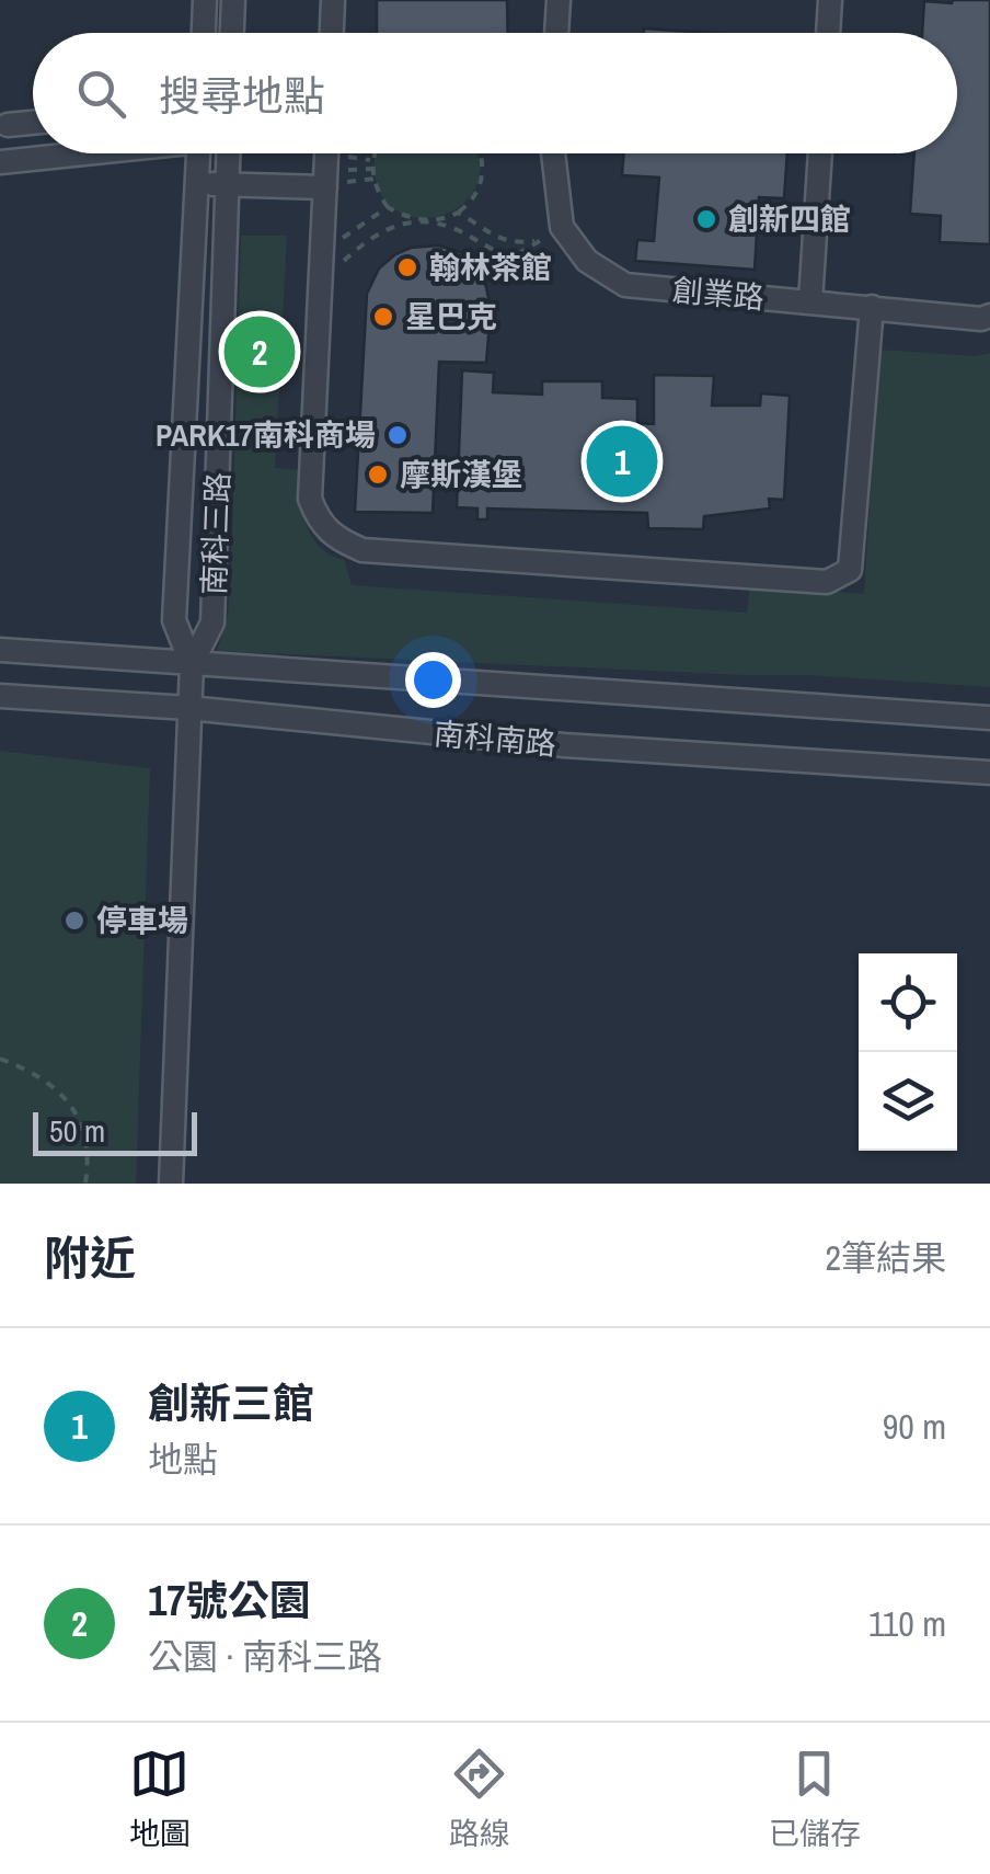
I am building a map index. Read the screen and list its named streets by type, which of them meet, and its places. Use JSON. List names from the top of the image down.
{
  "streets": {
    "street": ["創業路", "南科三路", "南科南路"]
  },
  "crossings": [
    ["南科三路", "南科南路"]
  ],
  "places": [
    "創新四館",
    "翰林茶館",
    "星巴克",
    "PARK17南科商場",
    "摩斯漢堡",
    "停車場"
  ],
  "scale_bar": "50 m",
  "page": {
    "search": "搜尋地點",
    "pins": ["2", "1"],
    "scale": "50 m",
    "heading": ["附近", "2筆結果"],
    "list": [
      {
        "mark": "1",
        "name": "創新三館",
        "note": "地點",
        "value": "90 m"
      },
      {
        "mark": "2",
        "name": "17號公園",
        "note": "公園 · 南科三路",
        "value": "110 m"
      }
    ],
    "nav": ["地圖", "路線", "已儲存"]
  }
}
